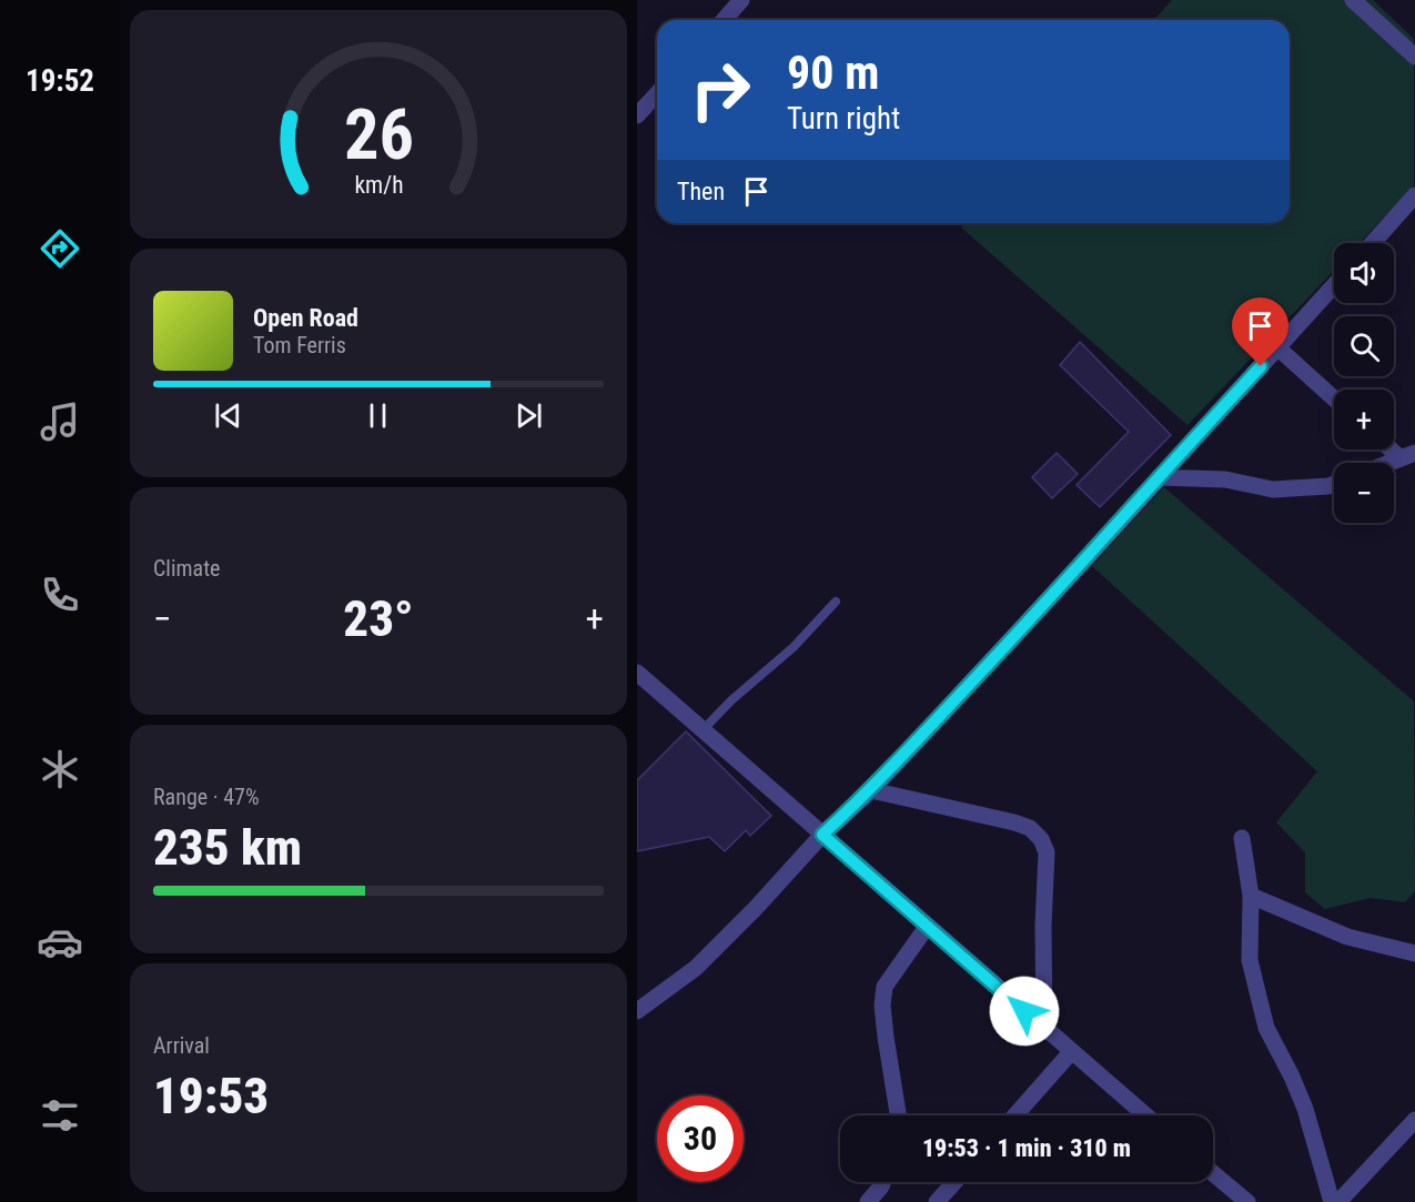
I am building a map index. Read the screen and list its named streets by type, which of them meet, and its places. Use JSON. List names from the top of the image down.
{
  "page": {
    "tabs": "19:52",
    "turn": ["90 m", "Turn right"],
    "then": "Then",
    "map_buttons": ["+", "−"],
    "song": ["Open Road", "Tom Ferris"],
    "tile": [
      "Climate",
      ["Range · 47%", "235 km"],
      ["Arrival", "19:53"]
    ],
    "heat": ["−", "23°", "+"],
    "limit": "30",
    "trip": "19:53 · 1 min · 310 m",
    "gauge": ["26", "km/h"]
  }
}
